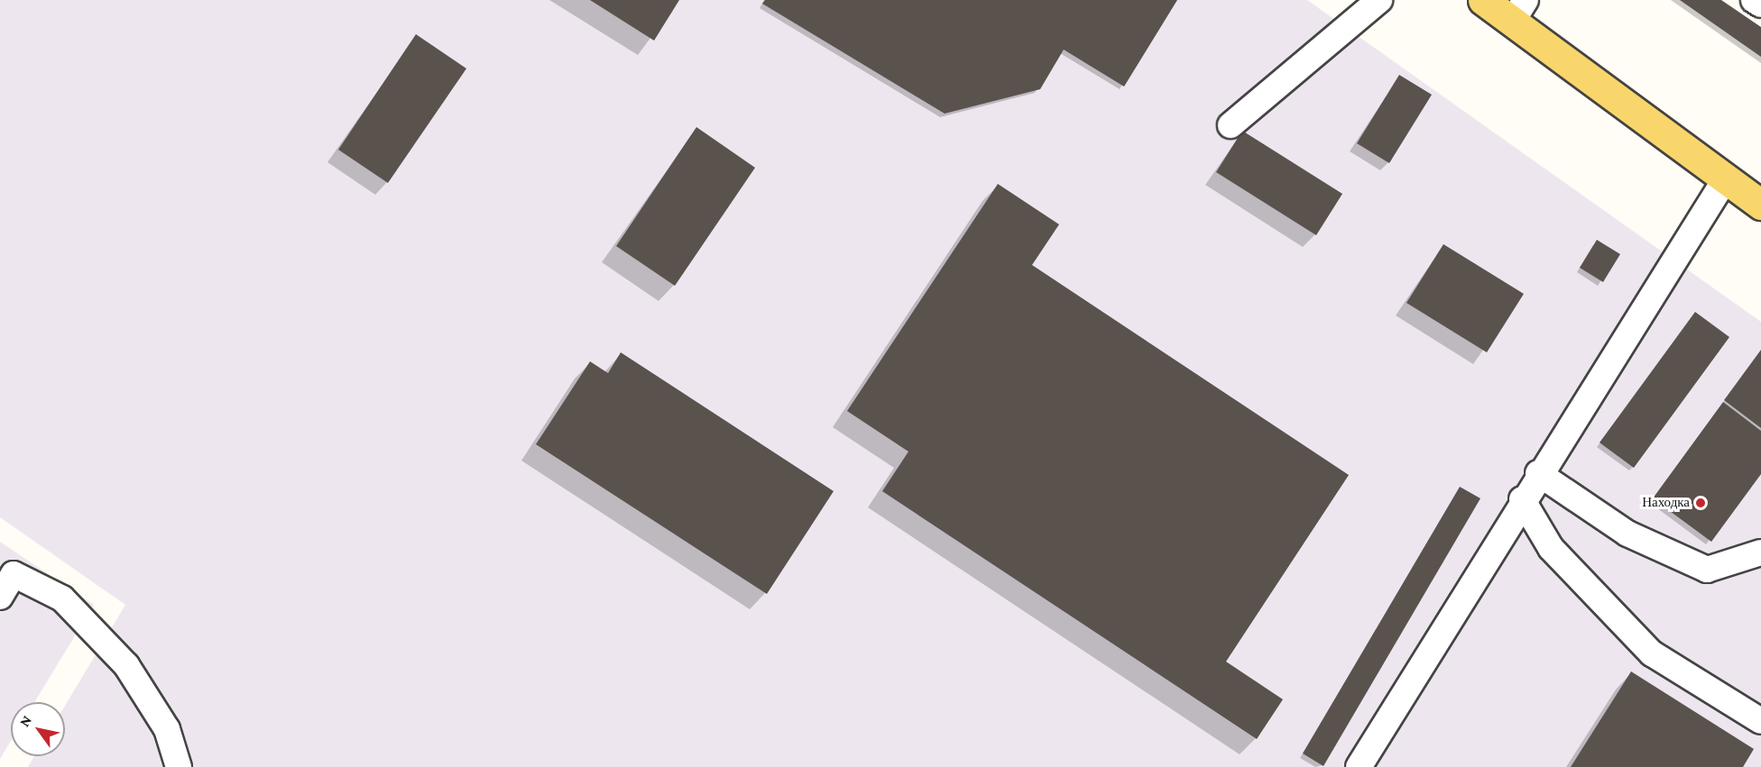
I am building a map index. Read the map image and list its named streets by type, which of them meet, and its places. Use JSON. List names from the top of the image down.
{
  "places": ["Находка"],
  "north": "top left"
}
